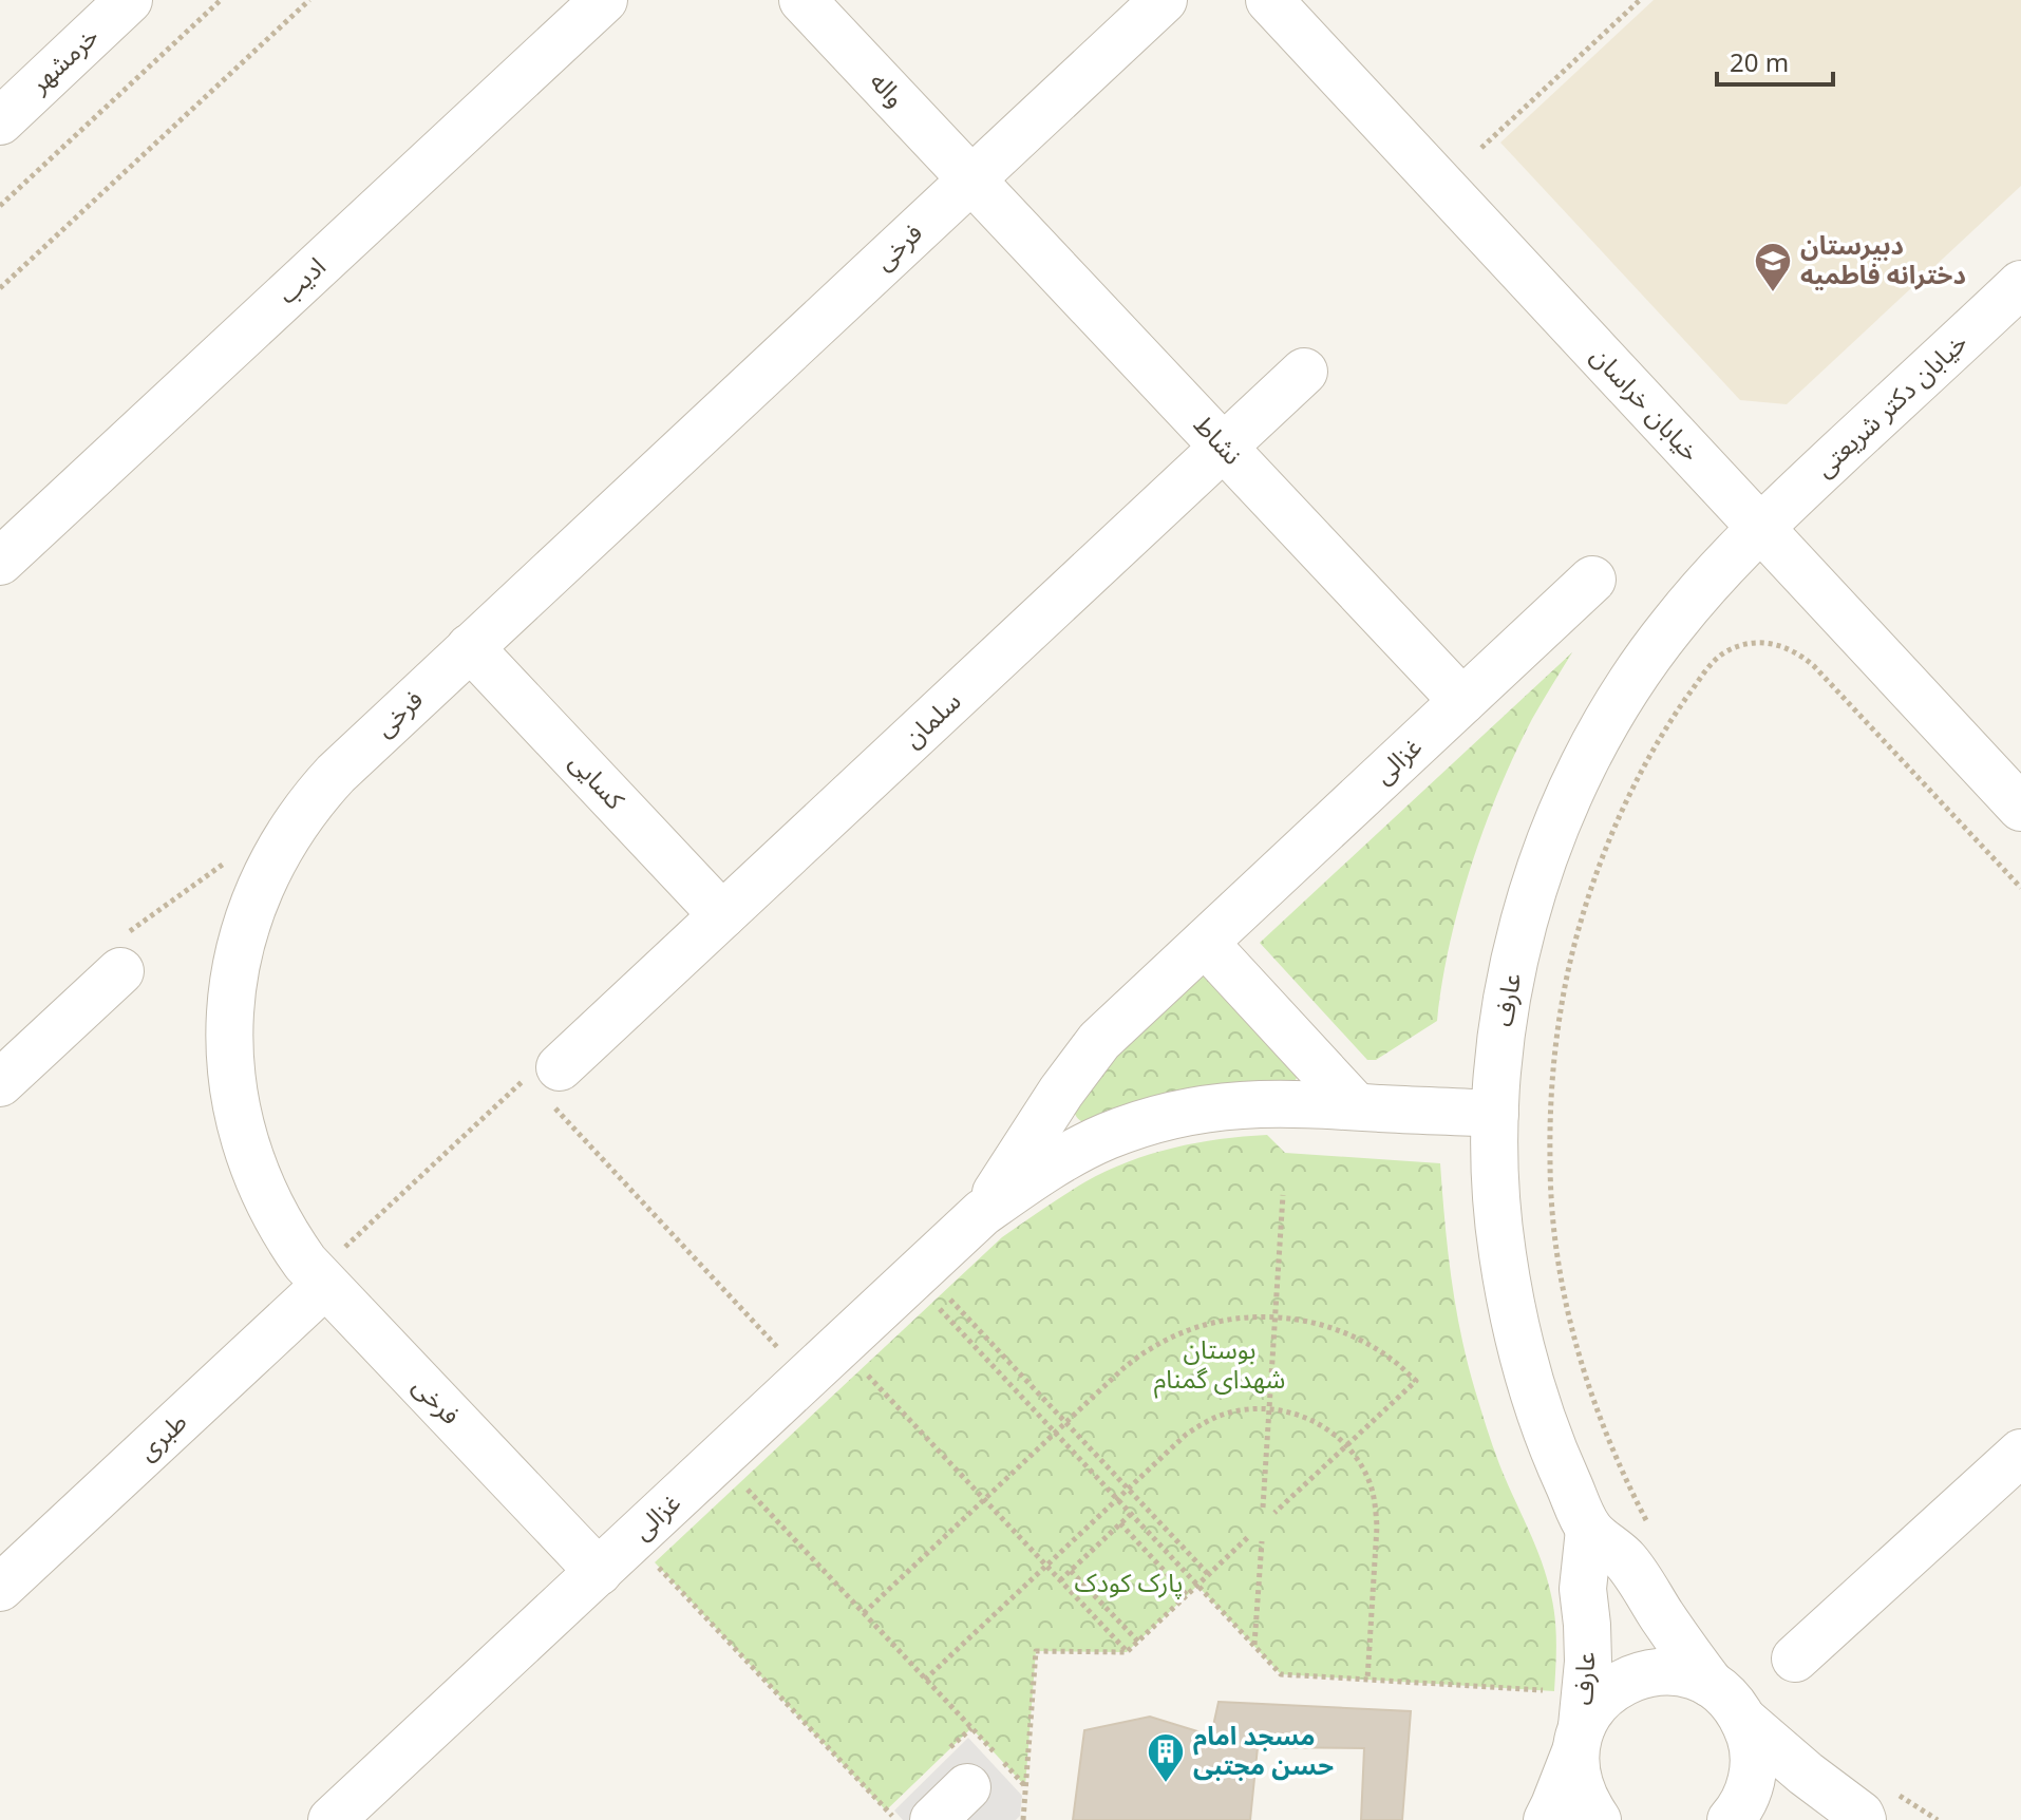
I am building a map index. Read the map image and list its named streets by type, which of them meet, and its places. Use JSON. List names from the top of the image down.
{
  "streets": {
    "street": [
      "خرمشهر",
      "واله",
      "فرخی",
      "ادیب",
      "خیابان خراسان",
      "خیابان دکتر شریعتی",
      "نشاط",
      "سلمان",
      "غزالی",
      "کسایی",
      "عارف",
      "طبری"
    ]
  },
  "crossings": [
    ["واله", "فرخی"],
    ["واله", "نشاط"],
    ["فرخی", "نشاط"],
    ["فرخی", "غزالی"],
    ["فرخی", "کسایی"],
    ["فرخی", "طبری"],
    ["خیابان خراسان", "خیابان دکتر شریعتی"],
    ["خیابان خراسان", "عارف"],
    ["خیابان دکتر شریعتی", "عارف"],
    ["نشاط", "سلمان"],
    ["نشاط", "غزالی"],
    ["سلمان", "کسایی"],
    ["غزالی", "عارف"]
  ],
  "parks": ["بوستان شهدای گمنام", "پارک کودک"],
  "places": {
    "school or university": ["دبیرستان دخترانه فاطمیه"],
    "building": ["مسجد امام حسن مجتبی"]
  },
  "scale_bar": "20 m"
}
